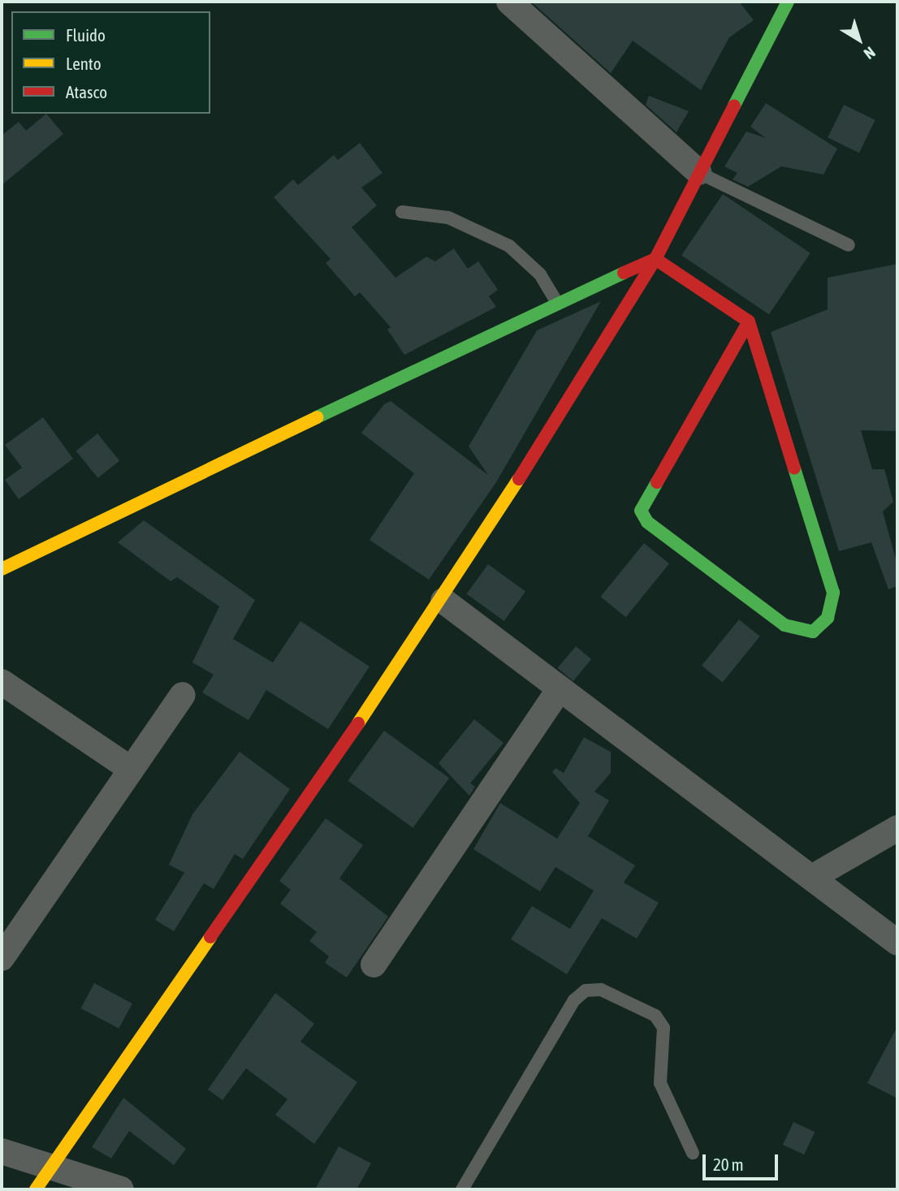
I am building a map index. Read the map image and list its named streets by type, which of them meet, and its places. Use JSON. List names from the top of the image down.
{
  "legend": ["Fluido", "Lento", "Atasco"],
  "scale_bar": "20 m",
  "north": "bottom right"
}
